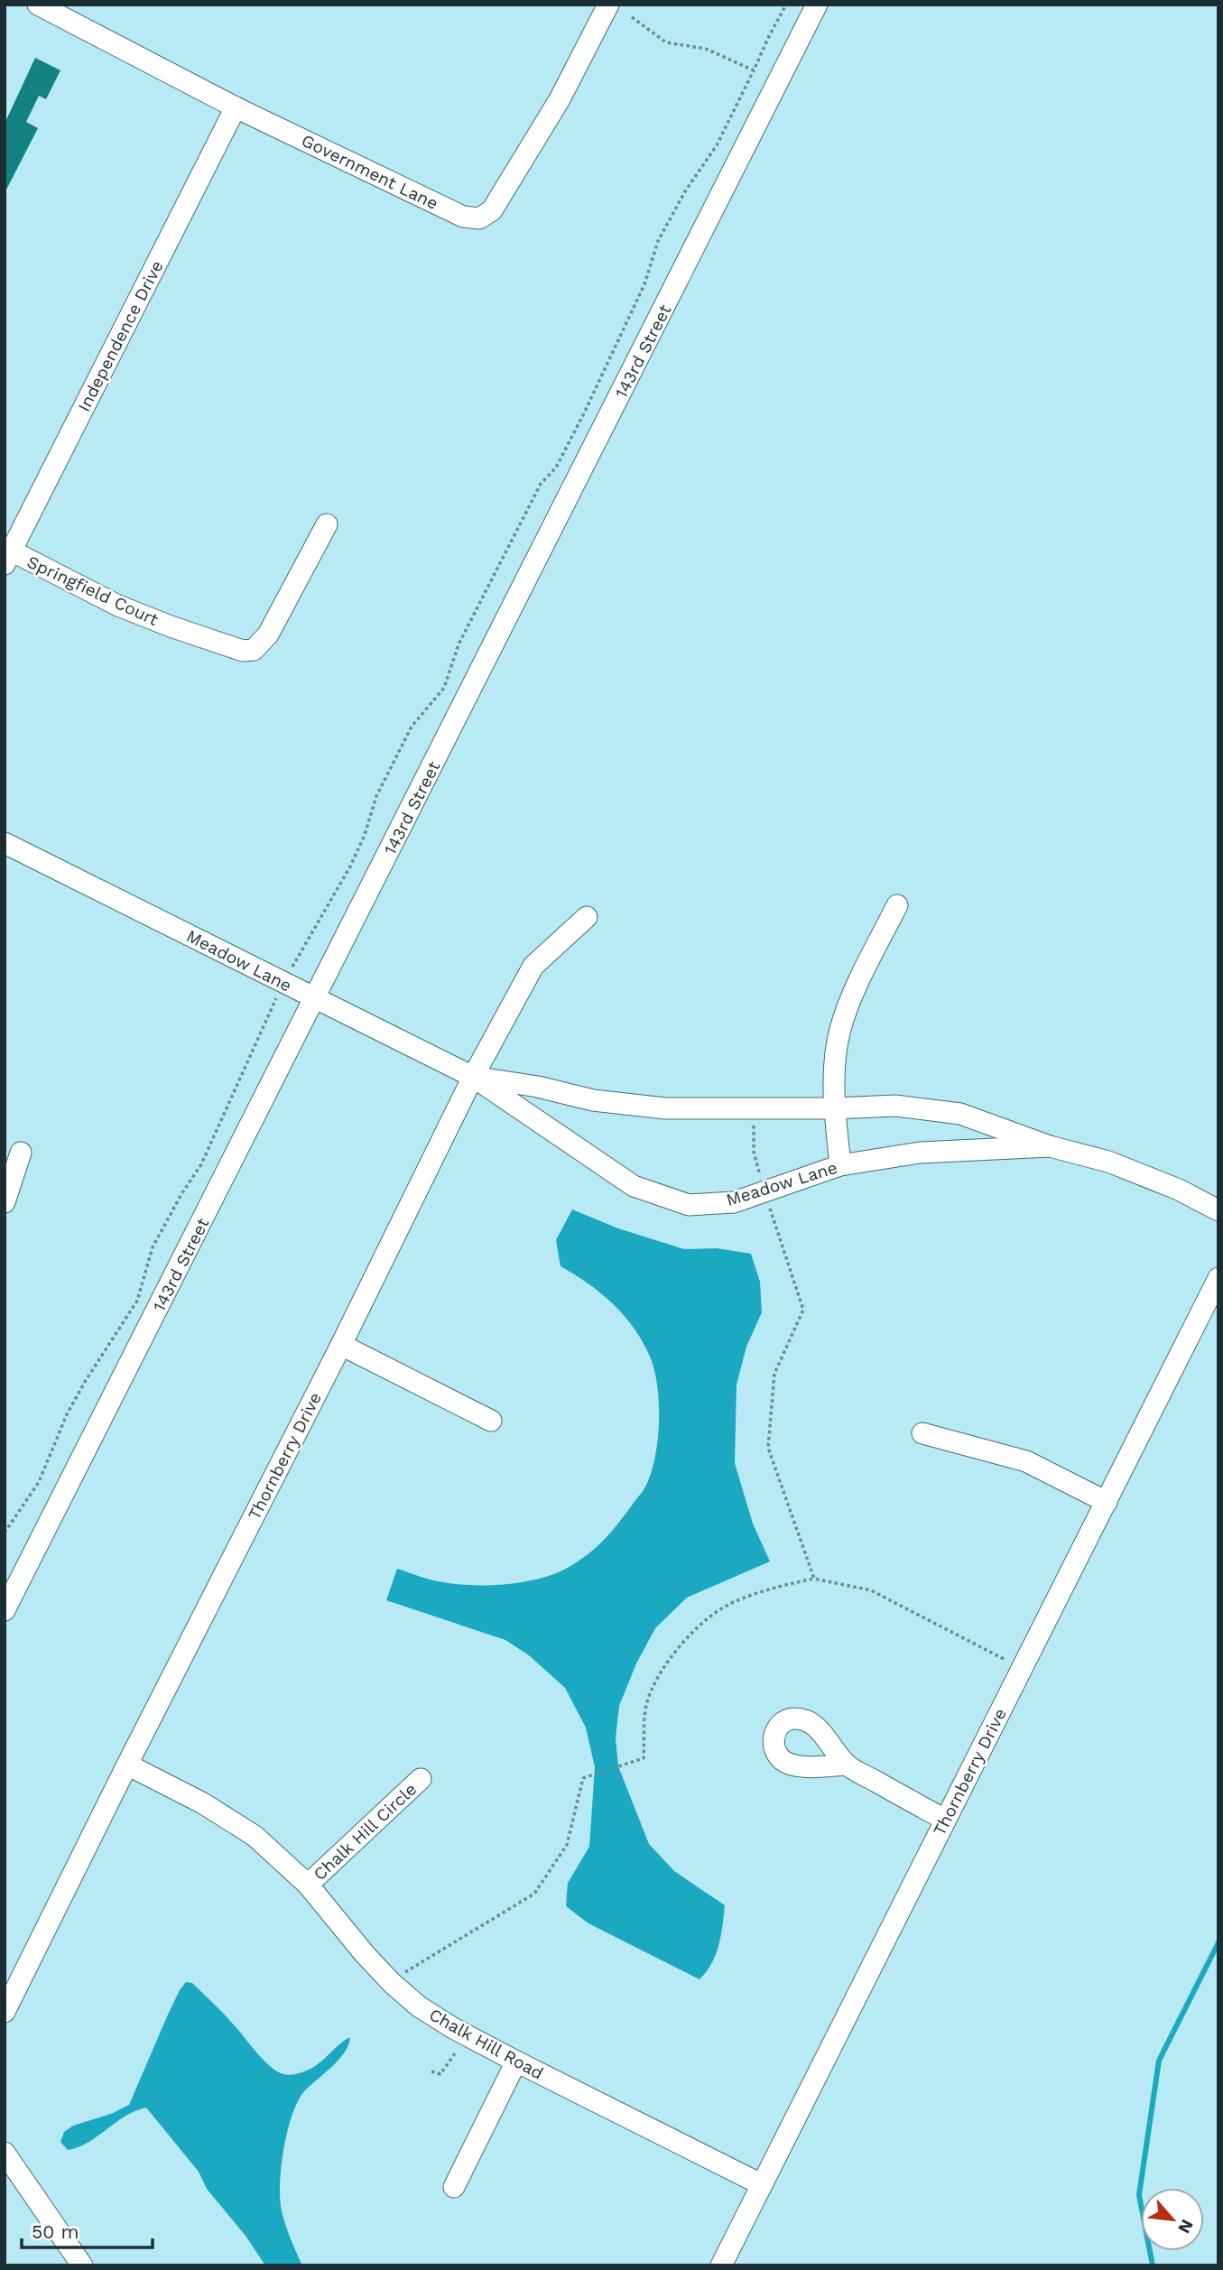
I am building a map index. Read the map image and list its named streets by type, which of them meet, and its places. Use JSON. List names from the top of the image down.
{
  "streets": {
    "street": [
      "Government Lane",
      "Independence Drive",
      "143rd Street",
      "Springfield Court",
      "Meadow Lane",
      "Thornberry Drive",
      "Chalk Hill Circle",
      "Chalk Hill Road"
    ]
  },
  "crossings": [
    ["Government Lane", "Independence Drive"],
    ["Independence Drive", "Springfield Court"],
    ["143rd Street", "Meadow Lane"],
    ["Meadow Lane", "Thornberry Drive"],
    ["Thornberry Drive", "Chalk Hill Road"],
    ["Chalk Hill Circle", "Chalk Hill Road"]
  ],
  "scale_bar": "50 m",
  "north": "bottom right"
}
